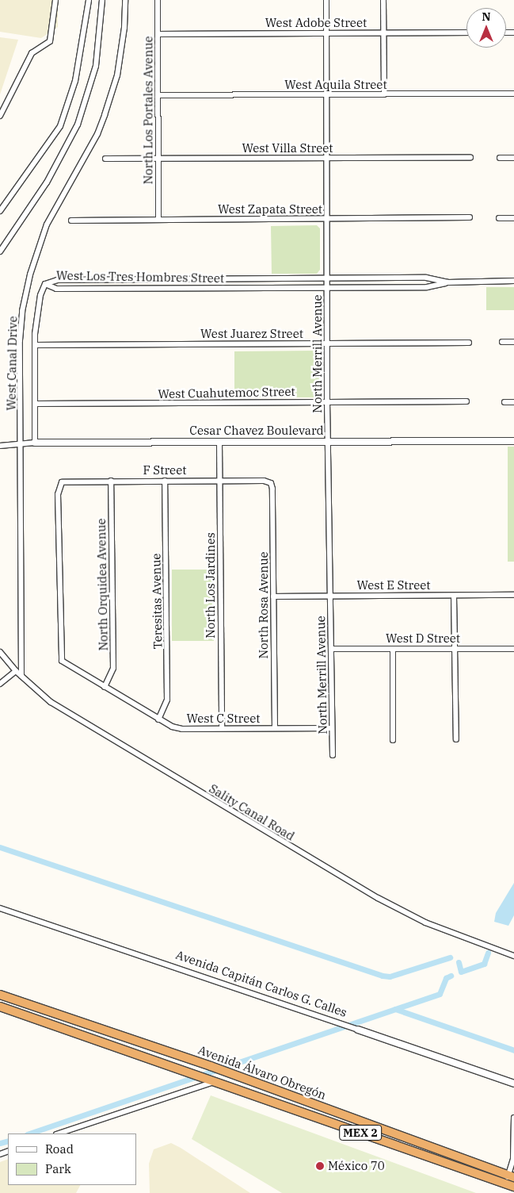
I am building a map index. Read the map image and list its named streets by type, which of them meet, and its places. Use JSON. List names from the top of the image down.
{
  "streets": {
    "highway": ["Avenida Álvaro Obregón", "MEX 2"],
    "street": [
      "West Adobe Street",
      "West Aquila Street",
      "North Los Portales Avenue",
      "West Villa Street",
      "West Zapata Street",
      "West Los Tres Hombres Street",
      "West Juarez Street",
      "North Merrill Avenue",
      "West Canal Drive",
      "West Cuahutemoc Street",
      "Cesar Chavez Boulevard",
      "F Street",
      "North Orquidea Avenue",
      "North Los Jardines",
      "West E Street",
      "Teresitas Avenue",
      "North Rosa Avenue",
      "West D Street",
      "West C Street",
      "Sality Canal Road",
      "Avenida Capitán Carlos G. Calles"
    ]
  },
  "crossings": [
    ["West Adobe Street", "North Los Portales Avenue"],
    ["West Adobe Street", "North Merrill Avenue"],
    ["West Aquila Street", "North Los Portales Avenue"],
    ["West Aquila Street", "North Merrill Avenue"],
    ["North Los Portales Avenue", "West Villa Street"],
    ["North Los Portales Avenue", "West Zapata Street"],
    ["West Villa Street", "North Merrill Avenue"],
    ["West Zapata Street", "North Merrill Avenue"],
    ["West Los Tres Hombres Street", "North Merrill Avenue"],
    ["West Los Tres Hombres Street", "West Canal Drive"],
    ["West Juarez Street", "North Merrill Avenue"],
    ["West Juarez Street", "West Canal Drive"],
    ["North Merrill Avenue", "West Cuahutemoc Street"],
    ["North Merrill Avenue", "Cesar Chavez Boulevard"],
    ["North Merrill Avenue", "West E Street"],
    ["North Merrill Avenue", "West D Street"],
    ["North Merrill Avenue", "West C Street"],
    ["West Canal Drive", "West Cuahutemoc Street"],
    ["West Canal Drive", "Cesar Chavez Boulevard"],
    ["West Canal Drive", "Sality Canal Road"],
    ["Cesar Chavez Boulevard", "North Los Jardines"],
    ["F Street", "North Orquidea Avenue"],
    ["F Street", "North Los Jardines"],
    ["F Street", "Teresitas Avenue"],
    ["F Street", "North Rosa Avenue"],
    ["F Street", "West C Street"],
    ["North Orquidea Avenue", "West C Street"],
    ["North Los Jardines", "West C Street"],
    ["West E Street", "North Rosa Avenue"],
    ["Teresitas Avenue", "West C Street"],
    ["North Rosa Avenue", "West C Street"]
  ],
  "places": ["México 70"],
  "legend": ["Road", "Park"],
  "north": "top"
}
